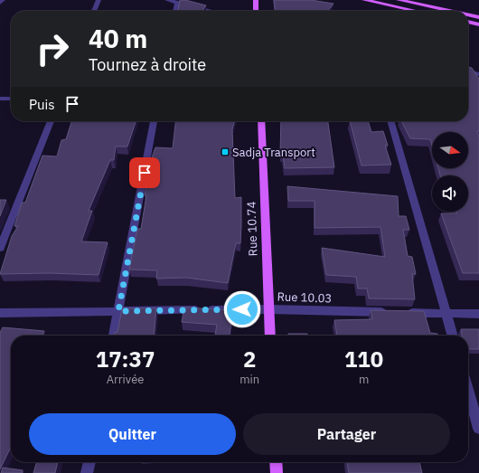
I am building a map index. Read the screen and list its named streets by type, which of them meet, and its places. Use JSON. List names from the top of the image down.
{
  "streets": {
    "main road": ["Rue 10.74"],
    "street": ["Rue 10.03"]
  },
  "crossings": [
    ["Rue 10.74", "Rue 10.03"]
  ],
  "places": {
    "transit": ["Sadja Transport"]
  },
  "north": "right",
  "page": {
    "turn": ["40 m", "Tournez à droite"],
    "then": "Puis",
    "eta": [
      "17:37",
      "Arrivée",
      "2",
      "min",
      "110",
      "m"
    ],
    "buttons": ["Quitter", "Partager"]
  }
}
